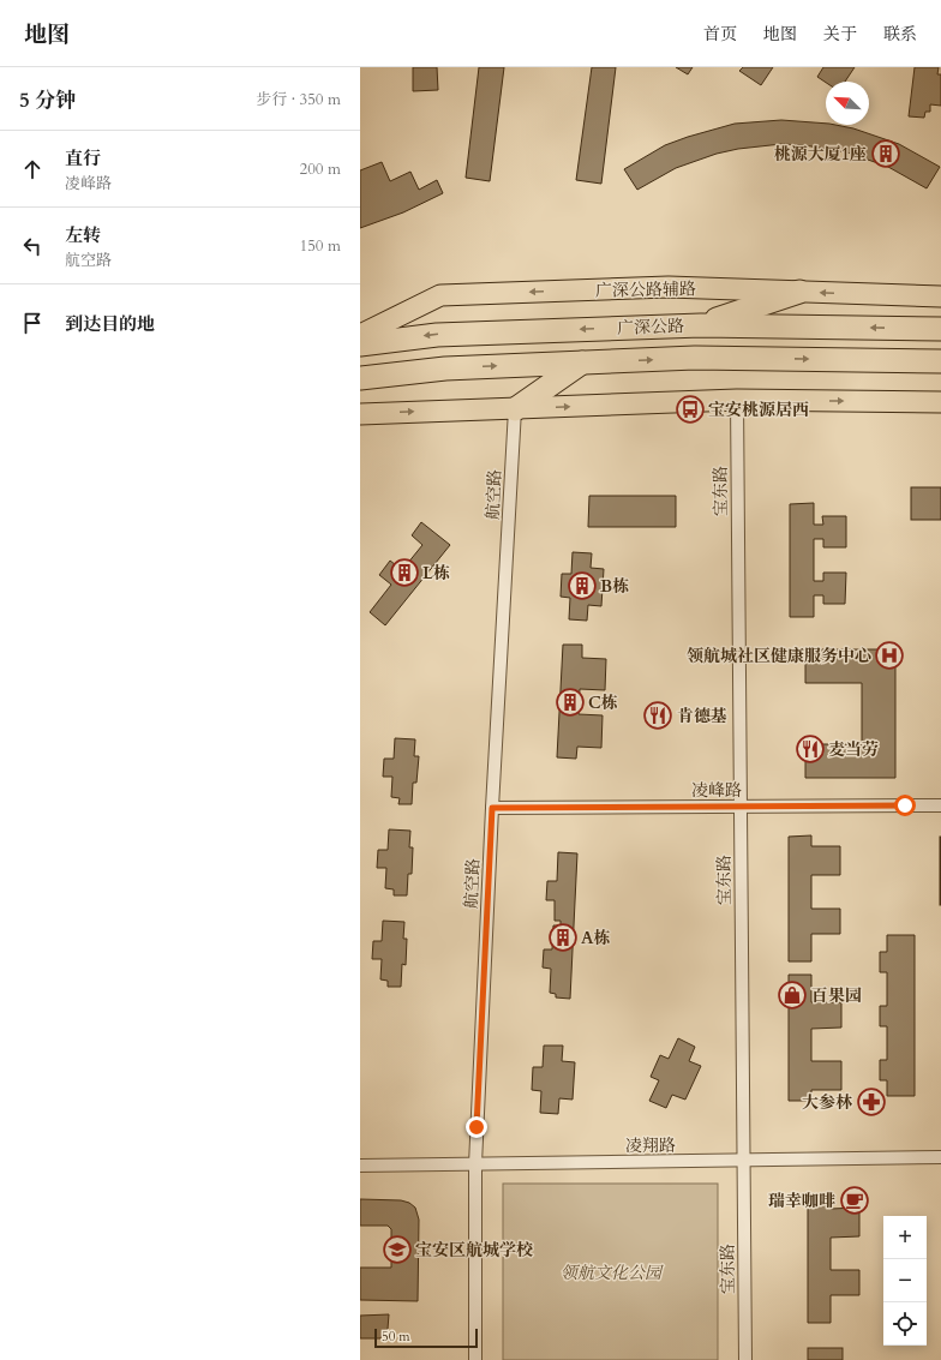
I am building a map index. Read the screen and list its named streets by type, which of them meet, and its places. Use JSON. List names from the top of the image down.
{
  "streets": {
    "highway": ["广深公路"],
    "main road": ["广深公路辅路"],
    "street": [
      "宝东路",
      "航空路",
      "凌峰路",
      "凌翔路"
    ]
  },
  "crossings": [
    ["宝东路", "凌峰路"],
    ["宝东路", "凌翔路"],
    ["航空路", "凌峰路"],
    ["航空路", "凌翔路"]
  ],
  "parks": ["领航文化公园"],
  "places": {
    "building": [
      "桃源大厦1座",
      "L栋",
      "B栋",
      "C栋",
      "A栋"
    ],
    "bus stop": ["宝安桃源居西"],
    "hospital": ["领航城社区健康服务中心"],
    "restaurant": ["肯德基", "麦当劳"],
    "shop": ["百果园"],
    "pharmacy": ["大参林"],
    "cafe": ["瑞幸咖啡"],
    "school or university": ["宝安区航城学校"]
  },
  "scale_bar": "50 m",
  "north": "top left",
  "page": {
    "header": "地图",
    "nav": [
      "首页",
      "地图",
      "关于",
      "联系"
    ],
    "heading": ["5 分钟", "步行 · 350 m"],
    "list": [
      ["直行", "凌峰路", "200 m"],
      ["左转", "航空路", "150 m"],
      "到达目的地"
    ],
    "map_buttons": ["+", "−"],
    "scale": "50 m"
  }
}
